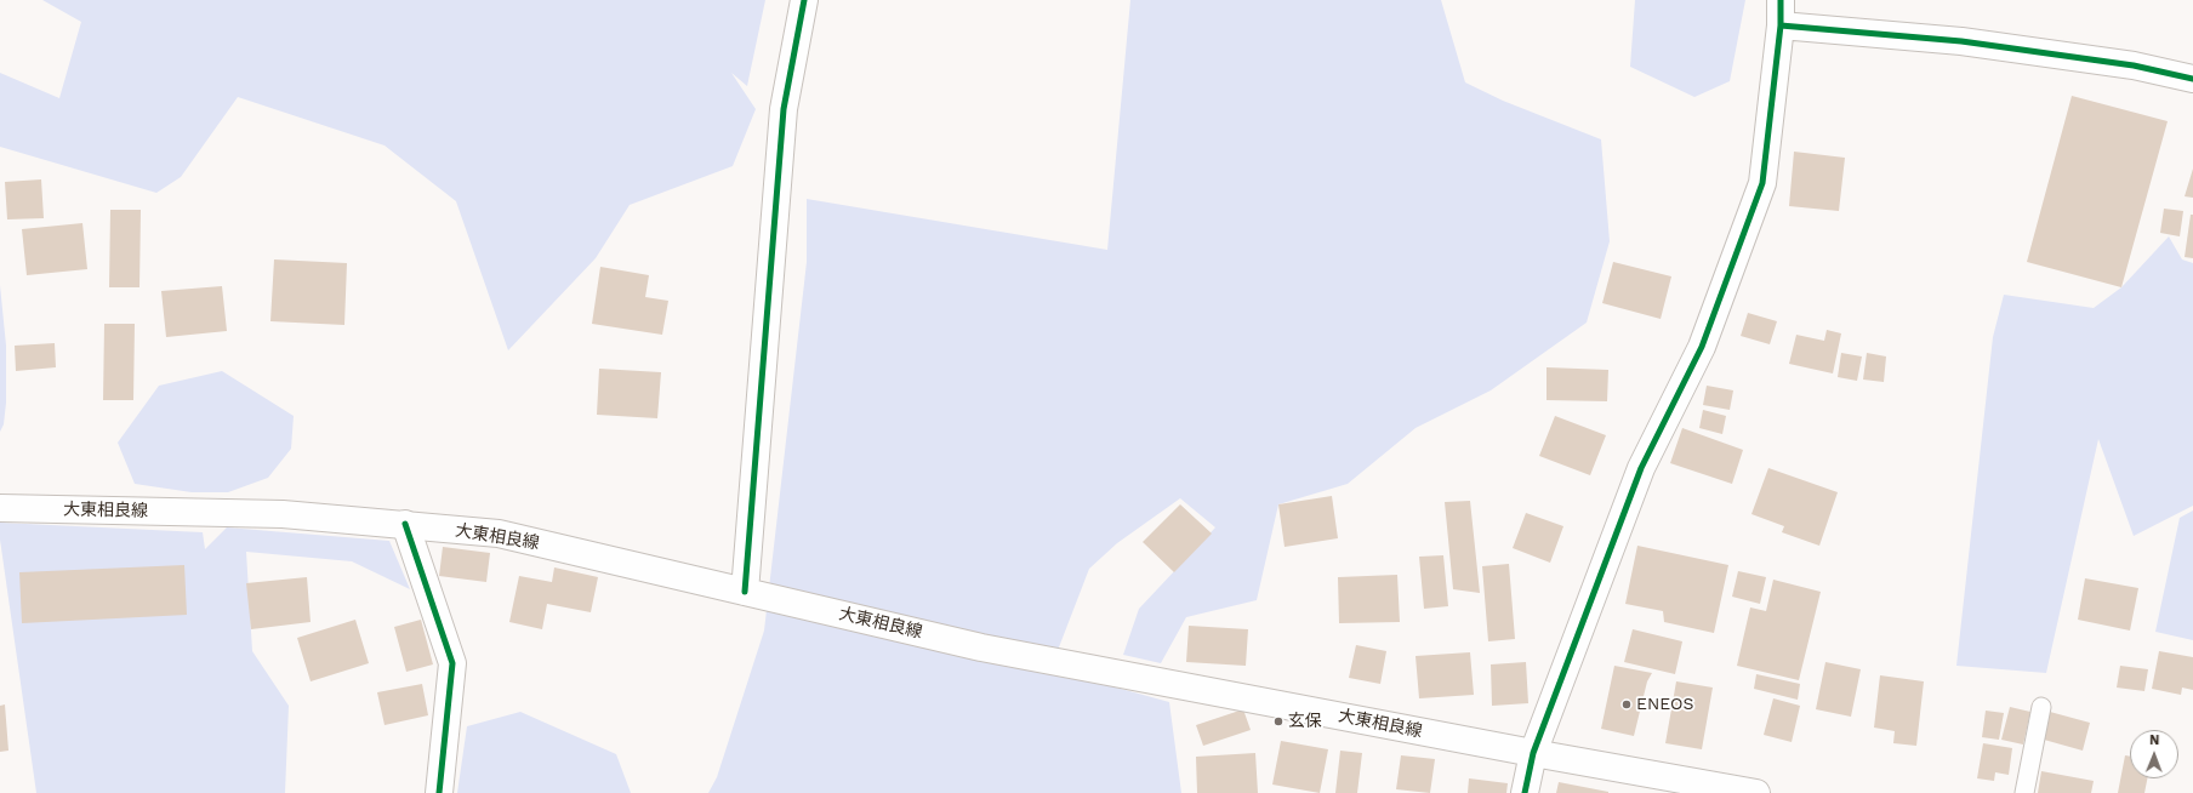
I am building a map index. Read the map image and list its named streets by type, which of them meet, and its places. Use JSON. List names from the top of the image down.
{
  "streets": {
    "street": ["大東相良線"]
  },
  "places": ["ENEOS", "玄保"],
  "north": "top"
}
